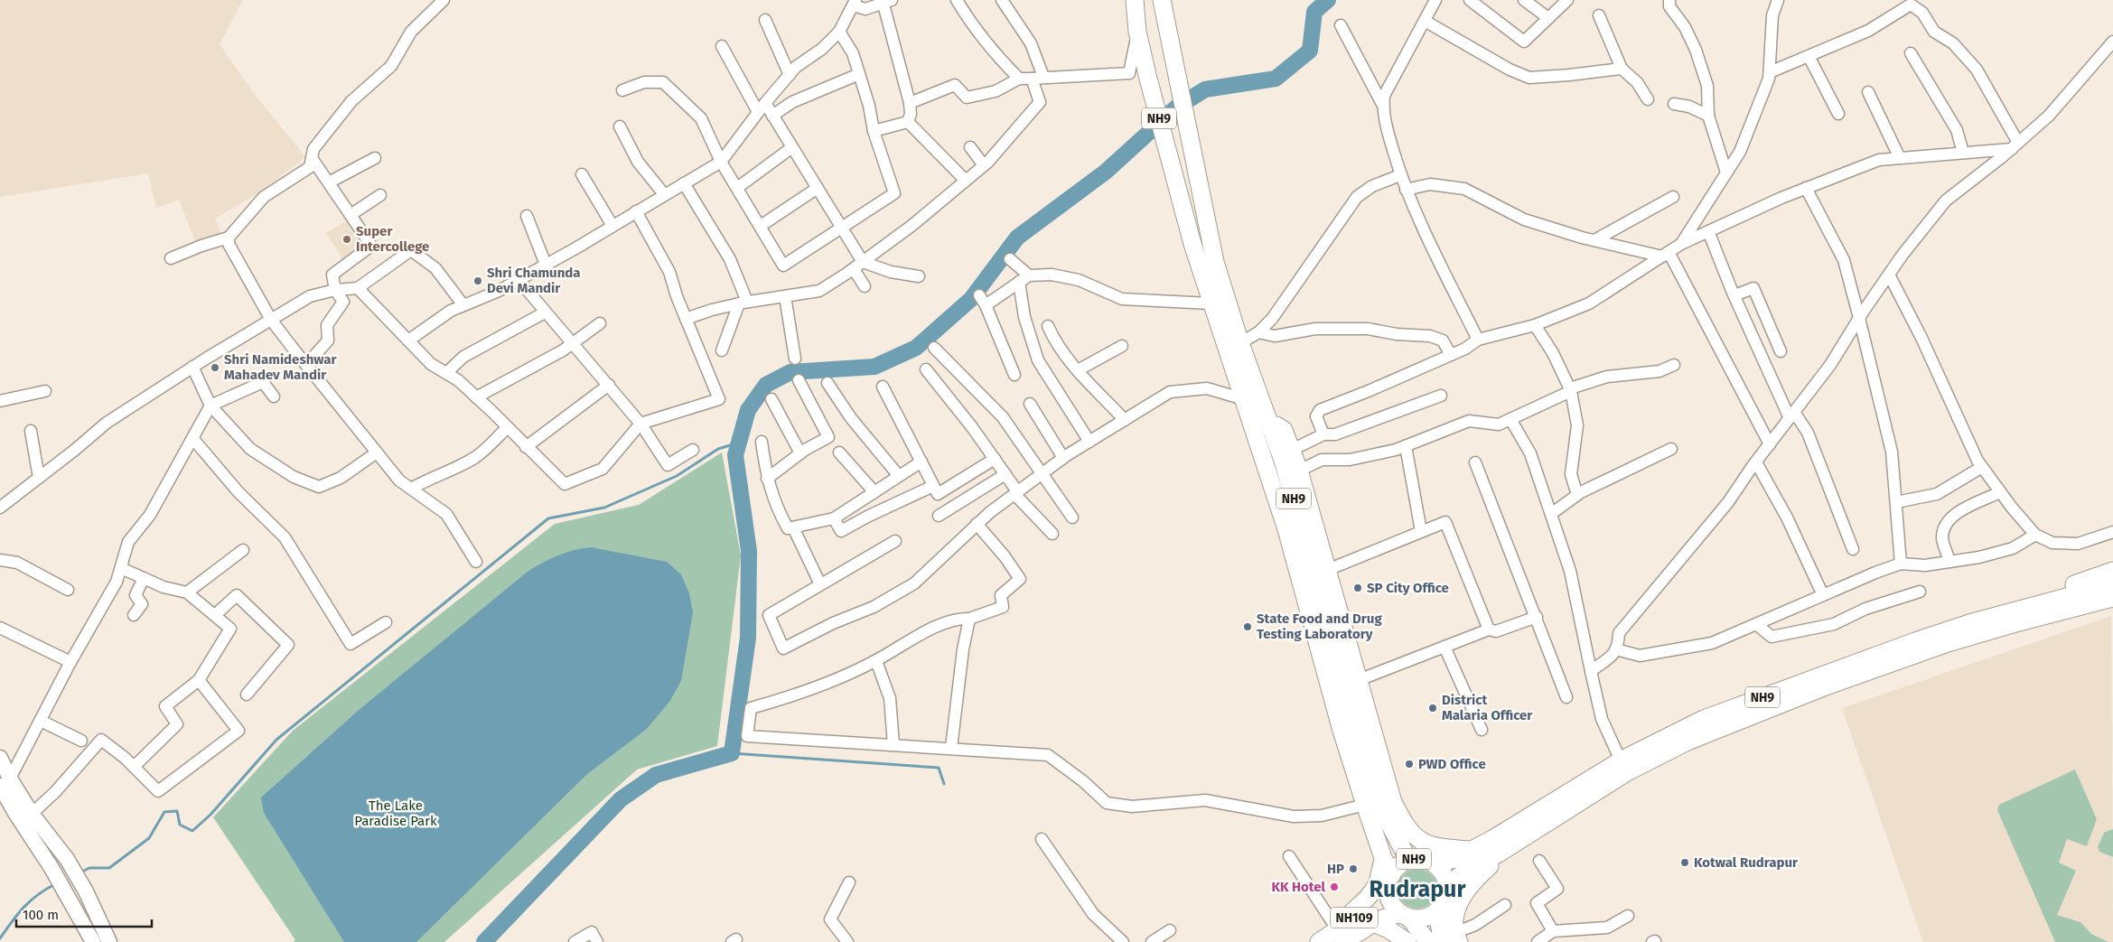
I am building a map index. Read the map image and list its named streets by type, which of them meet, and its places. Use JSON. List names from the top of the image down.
{
  "streets": {
    "highway": ["NH9", "NH109"]
  },
  "crossings": [
    ["NH9", "NH109"]
  ],
  "districts": ["Rudrapur"],
  "parks": ["The Lake Paradise Park"],
  "places": [
    "Super Intercollege",
    "Shri Chamunda Devi Mandir",
    "Shri Namideshwar Mahadev Mandir",
    "SP City Office",
    "State Food and Drug Testing Laboratory",
    "District Malaria Officer",
    "PWD Office",
    "Kotwal Rudrapur",
    "HP",
    "KK Hotel"
  ],
  "scale_bar": "100 m"
}
